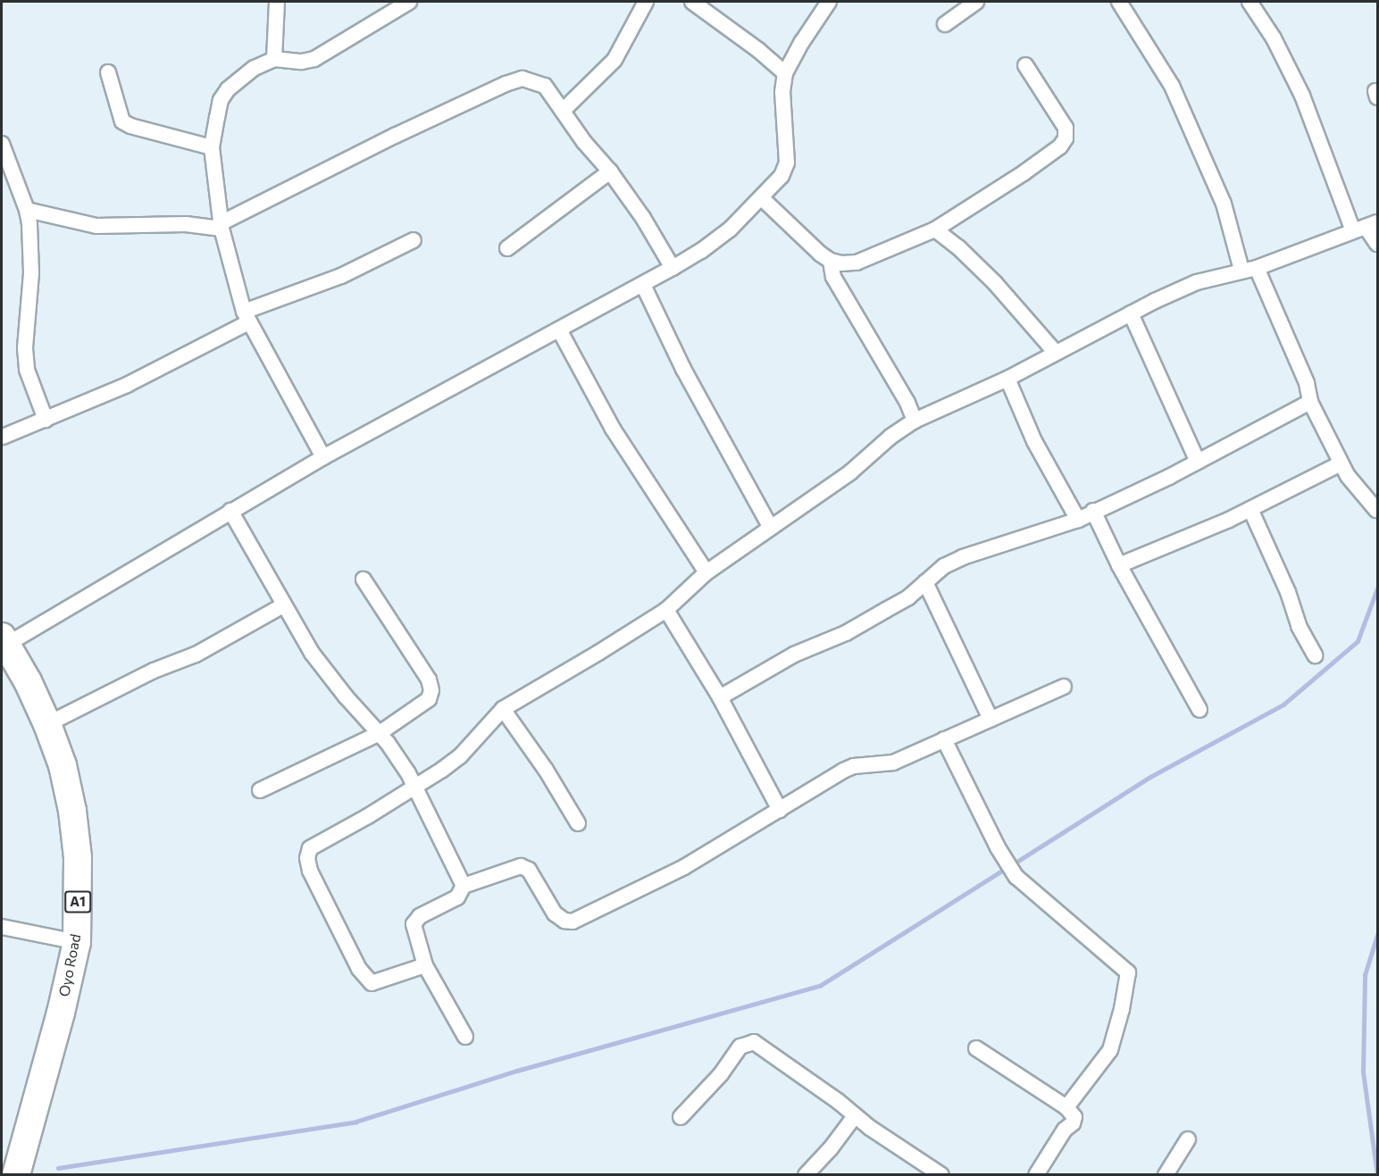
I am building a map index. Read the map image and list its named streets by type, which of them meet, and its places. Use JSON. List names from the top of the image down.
{
  "streets": {
    "highway": ["A1", "Oyo Road"]
  }
}
